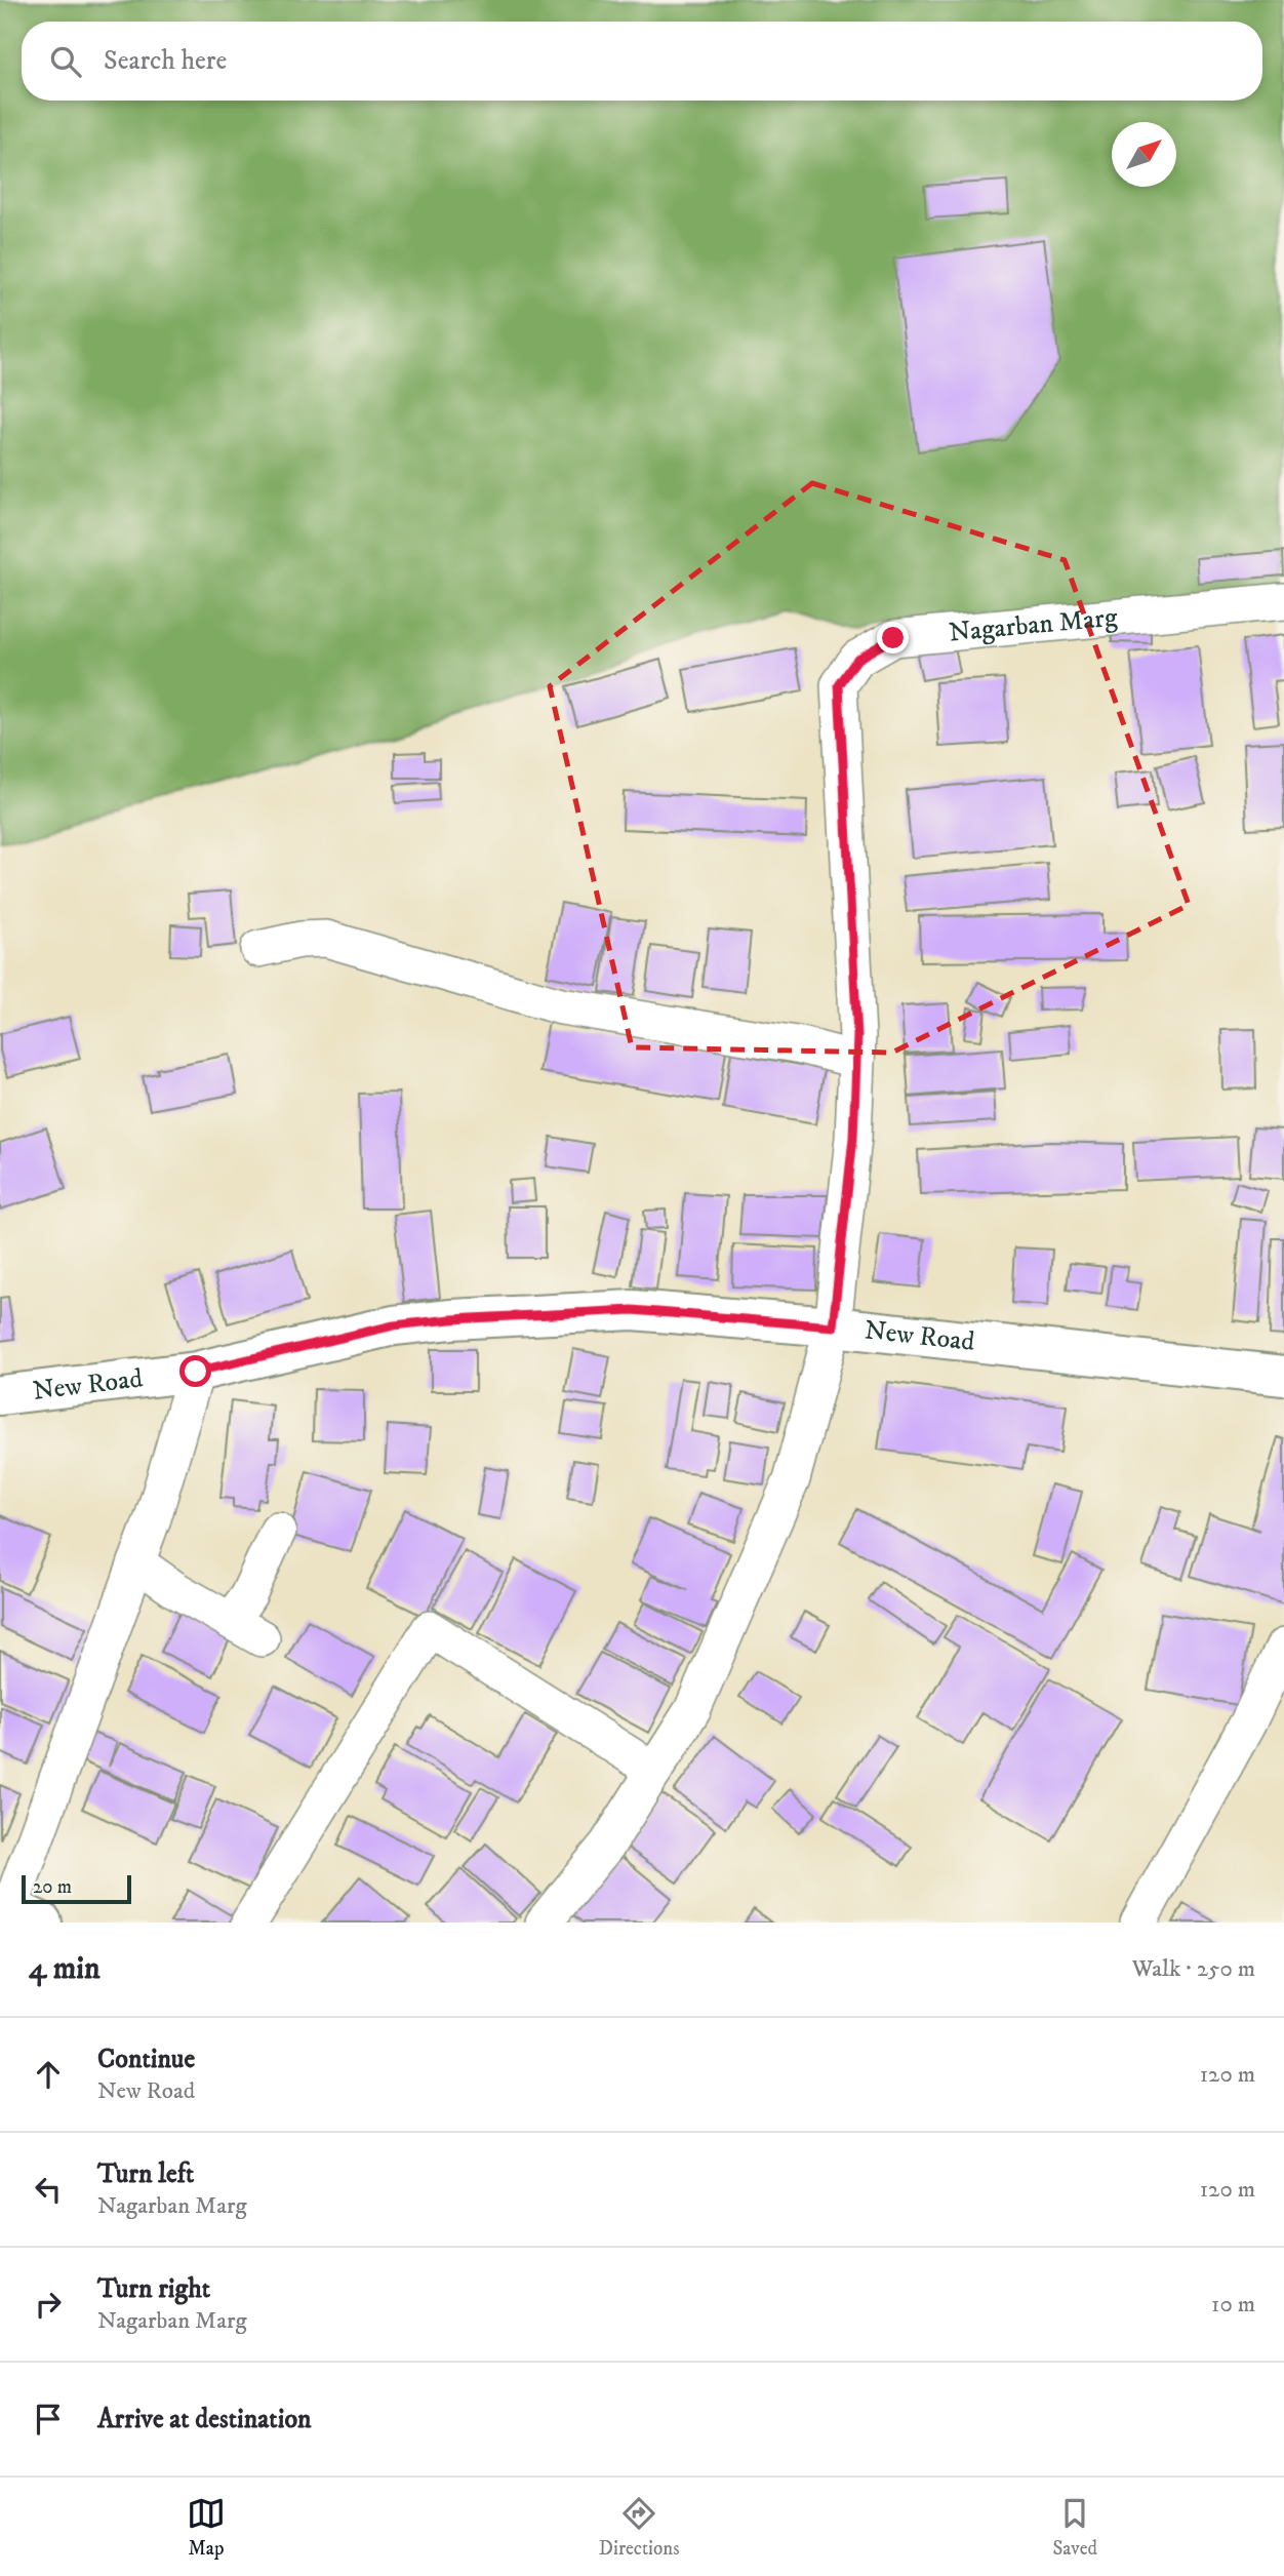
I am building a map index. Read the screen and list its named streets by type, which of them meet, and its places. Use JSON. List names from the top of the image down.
{
  "streets": {
    "street": ["Nagarban Marg", "New Road"]
  },
  "crossings": [
    ["Nagarban Marg", "New Road"]
  ],
  "scale_bar": "20 m",
  "north": "top right",
  "page": {
    "search": "Search here",
    "scale": "20 m",
    "heading": ["4 min", "Walk · 250 m"],
    "list": [
      ["Continue", "New Road", "120 m"],
      ["Turn left", "Nagarban Marg", "120 m"],
      ["Turn right", "Nagarban Marg", "10 m"],
      "Arrive at destination"
    ],
    "nav": ["Map", "Directions", "Saved"]
  }
}
